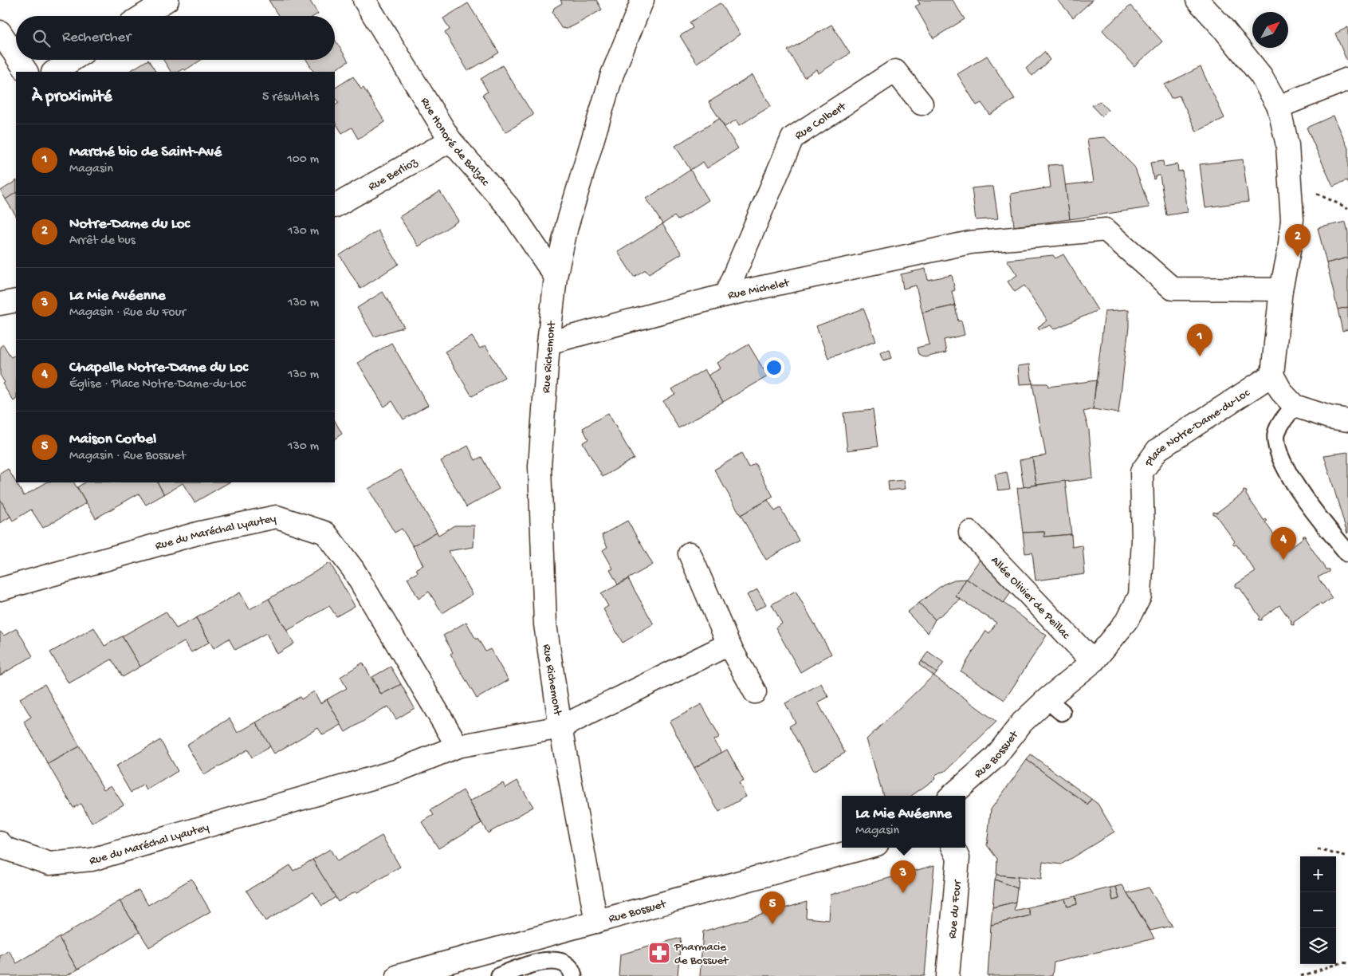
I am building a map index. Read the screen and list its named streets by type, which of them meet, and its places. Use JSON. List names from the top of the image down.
{
  "streets": {
    "street": [
      "Rue Colbert",
      "Rue Honoré de Balzac",
      "Rue Berlioz",
      "Rue Michelet",
      "Rue Richemont",
      "Place Notre-Dame-du-Loc",
      "Rue du Maréchal Lyautey",
      "Allée Olivier de Peillac",
      "Rue Bossuet",
      "Rue du Four"
    ]
  },
  "crossings": [
    ["Rue Colbert", "Rue Michelet"],
    ["Rue Honoré de Balzac", "Rue Berlioz"],
    ["Rue Honoré de Balzac", "Rue Richemont"],
    ["Rue Michelet", "Rue Richemont"],
    ["Rue Richemont", "Rue du Maréchal Lyautey"],
    ["Rue Richemont", "Rue Bossuet"],
    ["Place Notre-Dame-du-Loc", "Allée Olivier de Peillac"],
    ["Place Notre-Dame-du-Loc", "Rue Bossuet"]
  ],
  "places": {
    "pharmacy": ["Pharmacie de Bossuet"]
  },
  "north": "top right",
  "page": {
    "search": "Rechercher",
    "heading": ["À proximité", "5 résultats"],
    "list": [
      {
        "mark": "1",
        "name": "Marché bio de Saint-Avé",
        "note": "Magasin",
        "value": "100 m"
      },
      {
        "mark": "2",
        "name": "Notre-Dame du Loc",
        "note": "Arrêt de bus",
        "value": "130 m"
      },
      {
        "mark": "3",
        "name": "La Mie Avéenne",
        "note": "Magasin · Rue du Four",
        "value": "130 m"
      },
      {
        "mark": "4",
        "name": "Chapelle Notre-Dame du Loc",
        "note": "Église · Place Notre-Dame-du-Loc",
        "value": "130 m"
      },
      {
        "mark": "5",
        "name": "Maison Corbel",
        "note": "Magasin · Rue Bossuet",
        "value": "130 m"
      }
    ],
    "pins": [
      "2",
      "1",
      "4",
      "3",
      "5"
    ],
    "popup": ["La Mie Avéenne", "Magasin"],
    "map_buttons": ["+", "−"]
  }
}
